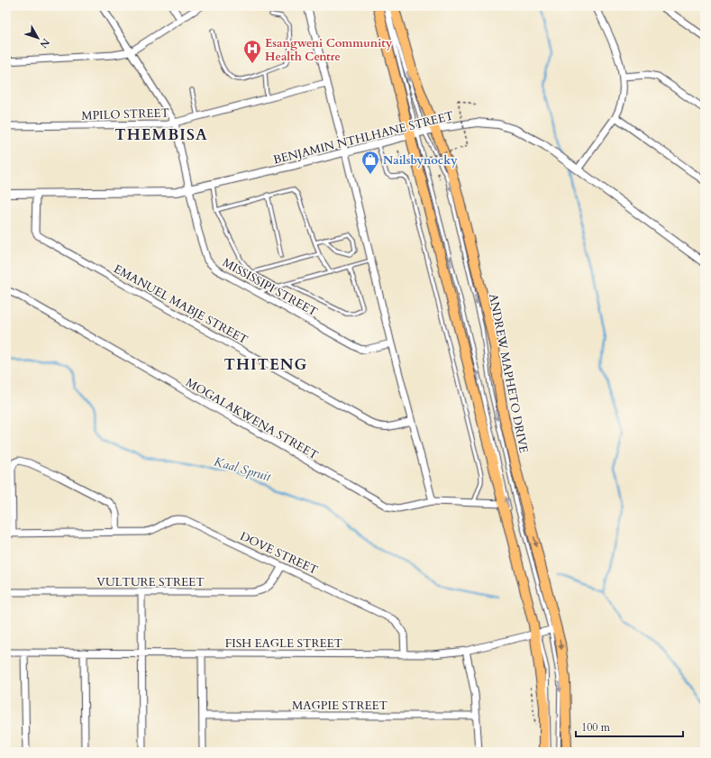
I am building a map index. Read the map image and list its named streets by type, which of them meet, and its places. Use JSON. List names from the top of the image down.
{
  "streets": {
    "main road": ["ANDREW MAPHETO DRIVE"],
    "street": [
      "MPILO STREET",
      "BENJAMIN NTHLHANE STREET",
      "MISSISSIPI STREET",
      "EMANUEL MABJE STREET",
      "MOGALAKWENA STREET",
      "DOVE STREET",
      "VULTURE STREET",
      "FISH EAGLE STREET",
      "MAGPIE STREET"
    ]
  },
  "crossings": [
    ["MPILO STREET", "MISSISSIPI STREET"],
    ["BENJAMIN NTHLHANE STREET", "MISSISSIPI STREET"],
    ["BENJAMIN NTHLHANE STREET", "EMANUEL MABJE STREET"],
    ["BENJAMIN NTHLHANE STREET", "ANDREW MAPHETO DRIVE"],
    ["ANDREW MAPHETO DRIVE", "FISH EAGLE STREET"],
    ["DOVE STREET", "VULTURE STREET"],
    ["DOVE STREET", "FISH EAGLE STREET"]
  ],
  "districts": ["THEMBISA", "THITENG"],
  "water": ["Kaal Spruit"],
  "places": {
    "hospital": ["Esangweni Community Health Centre"],
    "shop": ["Nailsbynocky"]
  },
  "scale_bar": "100 m",
  "north": "bottom right"
}
